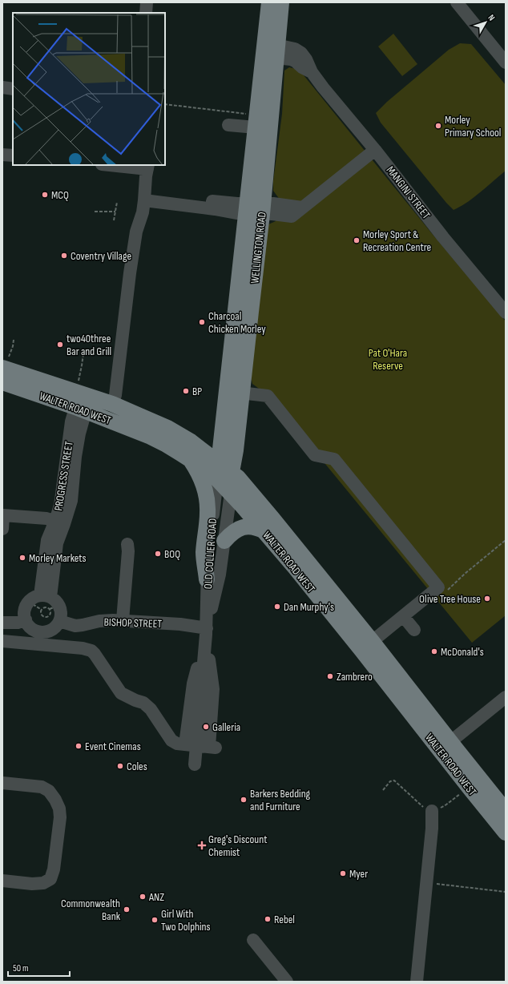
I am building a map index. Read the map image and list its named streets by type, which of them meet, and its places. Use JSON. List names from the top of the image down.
{
  "streets": {
    "main road": ["WELLINGTON ROAD", "WALTER ROAD WEST"],
    "street": [
      "MANGINI STREET",
      "PROGRESS STREET",
      "OLD COLLIER ROAD",
      "BISHOP STREET"
    ]
  },
  "crossings": [
    ["MANGINI STREET", "WELLINGTON ROAD"],
    ["WELLINGTON ROAD", "WALTER ROAD WEST"],
    ["WELLINGTON ROAD", "OLD COLLIER ROAD"],
    ["WALTER ROAD WEST", "PROGRESS STREET"],
    ["WALTER ROAD WEST", "OLD COLLIER ROAD"],
    ["OLD COLLIER ROAD", "BISHOP STREET"]
  ],
  "parks": ["Pat O'Hara Reserve"],
  "places": {
    "other": [
      "Morley Primary School",
      "MCQ",
      "Morley Sport & Recreation Centre",
      "Coventry Village",
      "Charcoal Chicken Morley",
      "two40three Bar and Grill",
      "BP",
      "BOQ",
      "Morley Markets",
      "Olive Tree House",
      "Dan Murphy's",
      "McDonald's",
      "Zambrero",
      "Galleria",
      "Event Cinemas",
      "Coles",
      "Barkers Bedding and Furniture",
      "Myer",
      "ANZ",
      "Commonwealth Bank",
      "Rebel",
      "Girl With Two Dolphins"
    ],
    "health": ["Greg's Discount Chemist"]
  },
  "scale_bar": "50 m",
  "north": "top right"
}
